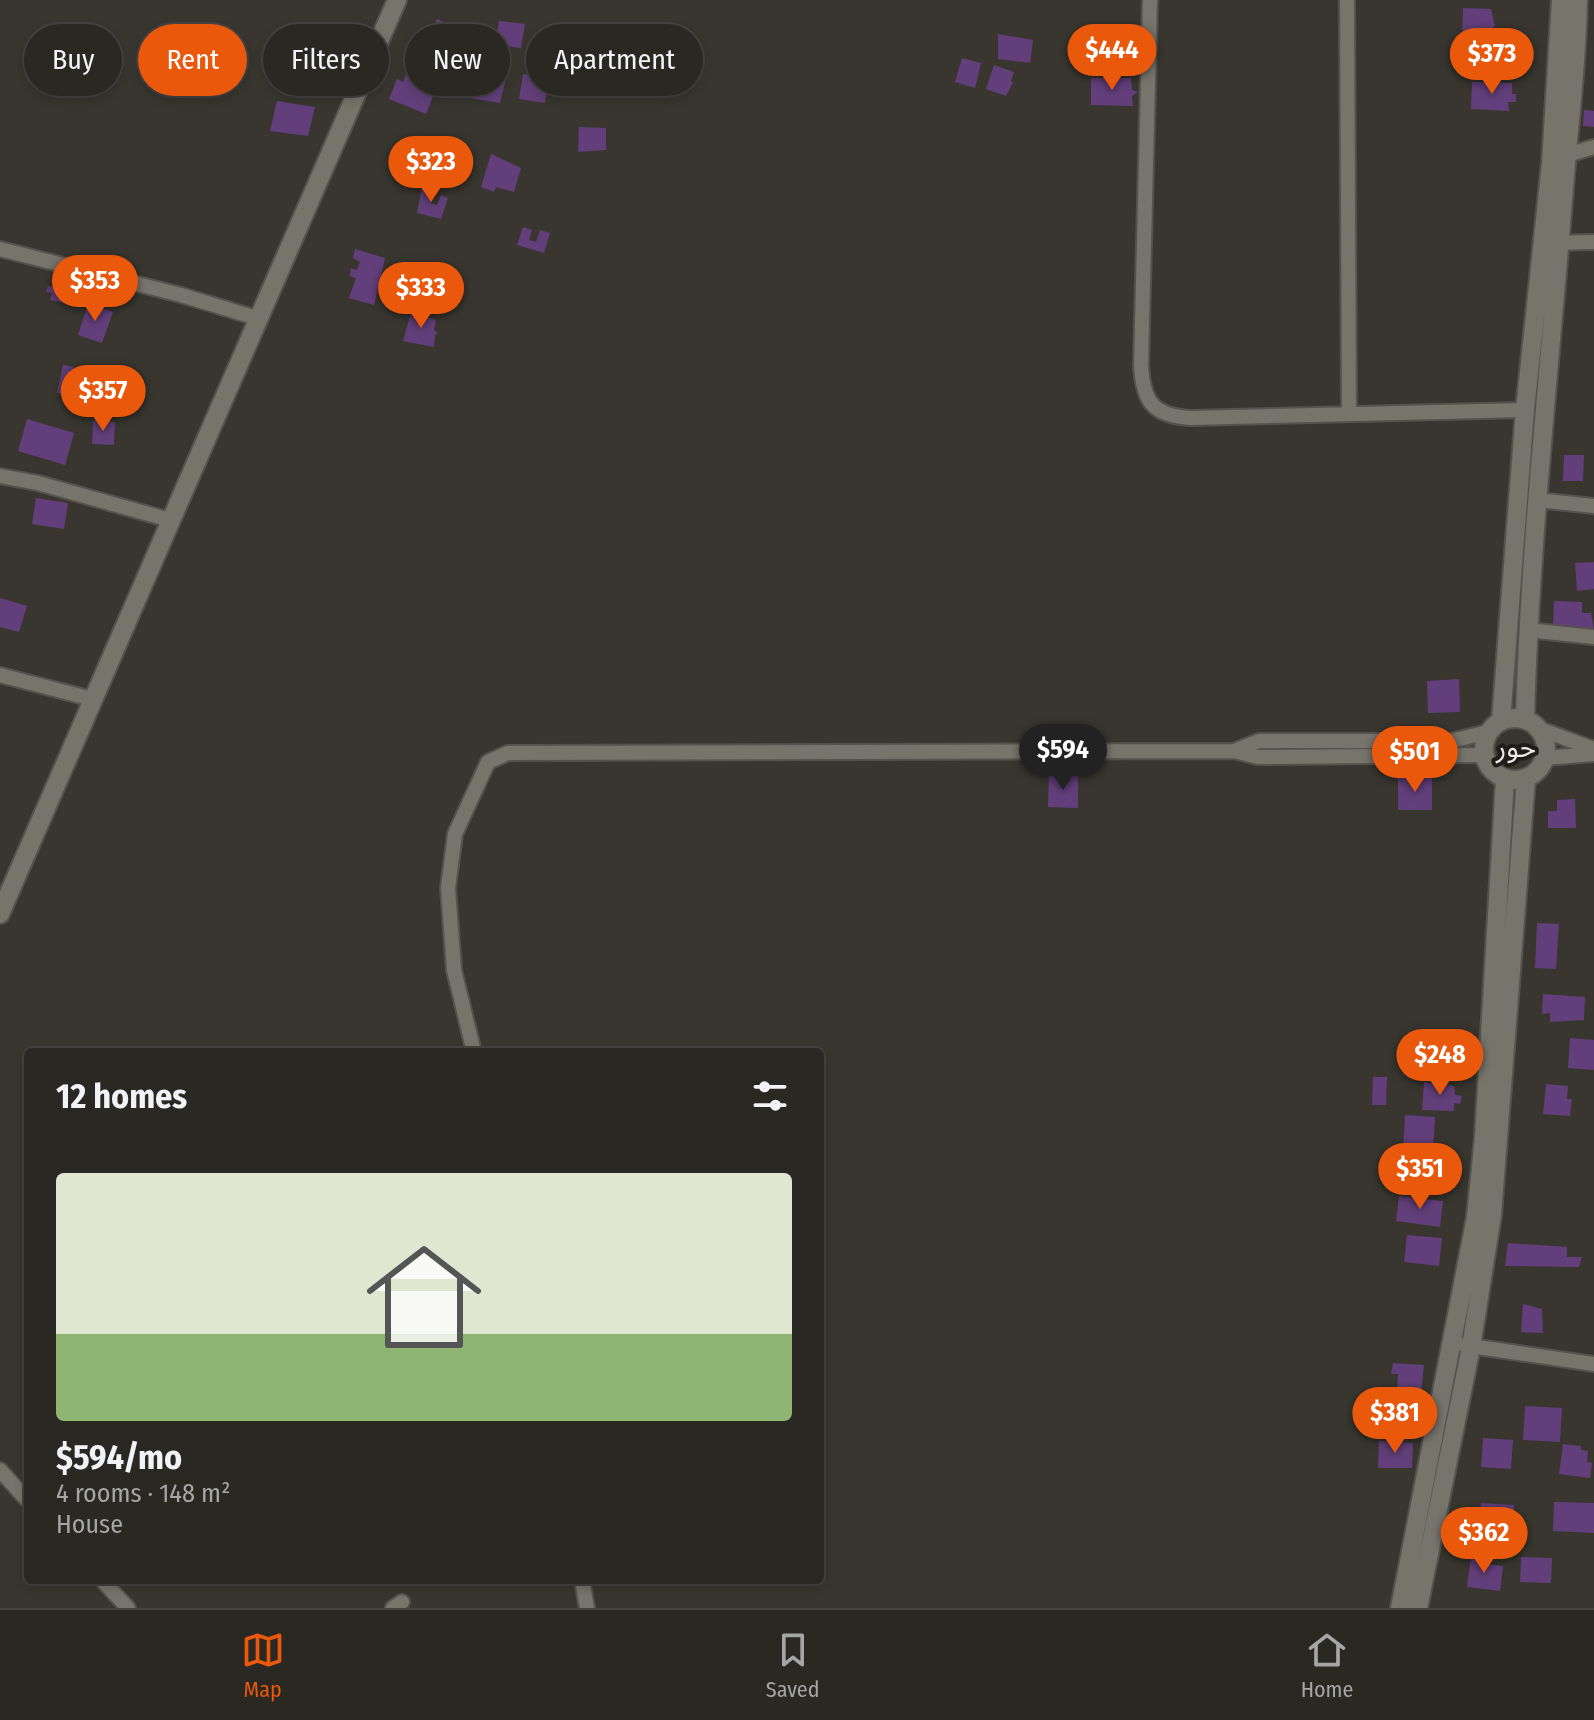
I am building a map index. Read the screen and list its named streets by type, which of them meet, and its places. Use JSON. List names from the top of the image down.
{
  "districts": ["حور"],
  "page": {
    "price": [
      "$444",
      "$373",
      "$323",
      "$353",
      "$333",
      "$357",
      "$594",
      "$501",
      "$248",
      "$351",
      "$381",
      "$362"
    ],
    "chip": [
      "Buy",
      "Rent",
      "Filters",
      "New",
      "Apartment"
    ],
    "heading": "12 homes",
    "list": [
      {
        "name": "$594/mo",
        "note": "4 rooms · 148 m² · House"
      }
    ],
    "tabs": ["Map", "Saved", "Home"]
  }
}
